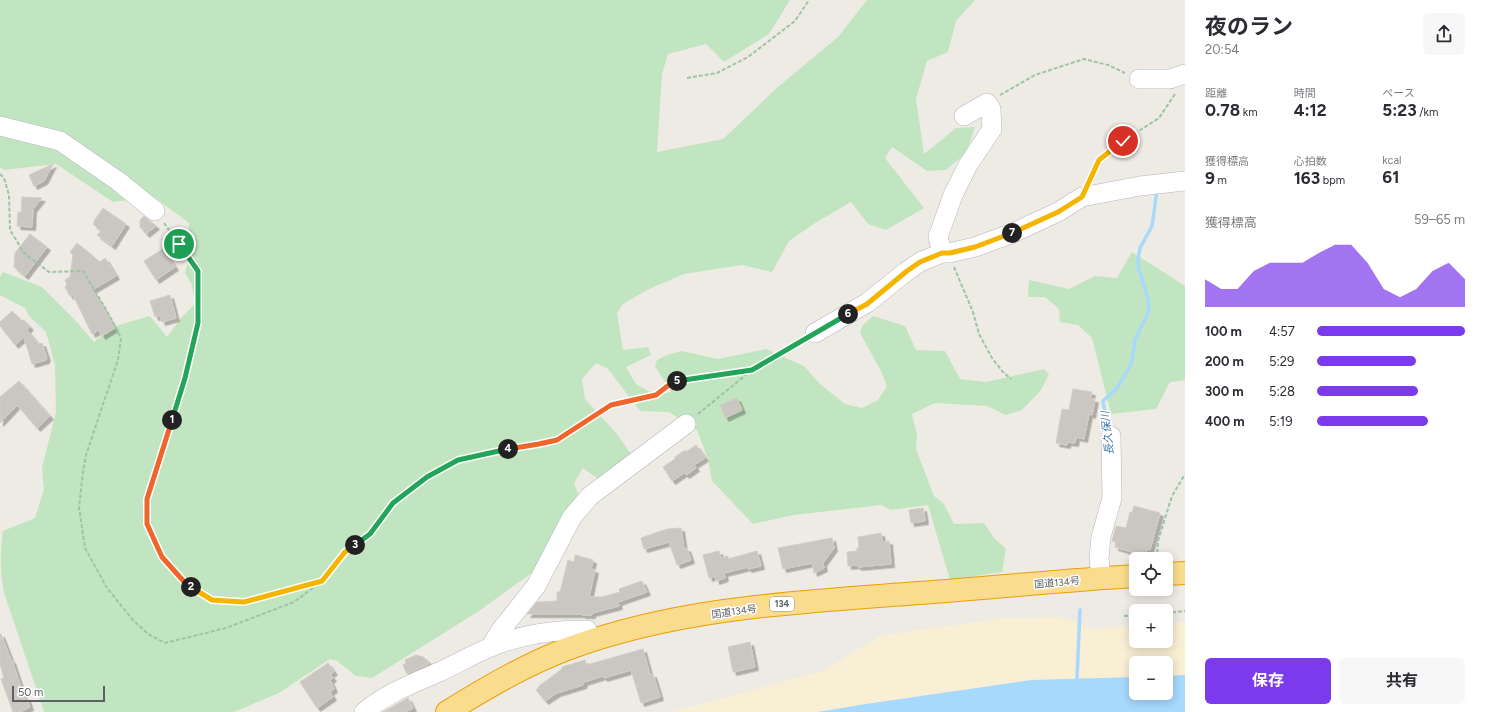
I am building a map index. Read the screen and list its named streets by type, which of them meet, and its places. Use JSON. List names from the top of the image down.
{
  "streets": {
    "highway": ["国道134号", "134"]
  },
  "water": ["長久保川"],
  "scale_bar": "50 m",
  "page": {
    "heading": ["夜のラン", "20:54"],
    "stats": [
      ["距離", "0.78 km"],
      ["時間", "4:12"],
      ["ペース", "5:23 /km"],
      ["獲得標高", "9 m"],
      ["心拍数", "163 bpm"],
      ["kcal", "61"]
    ],
    "chart": ["獲得標高", "59–65 m"],
    "pins": [
      "7",
      "6",
      "5",
      "1",
      "4",
      "3",
      "2"
    ],
    "list": [
      {
        "name": "100 m",
        "note": "4:57"
      },
      {
        "name": "200 m",
        "note": "5:29"
      },
      {
        "name": "300 m",
        "note": "5:28"
      },
      {
        "name": "400 m",
        "note": "5:19"
      }
    ],
    "map_buttons": ["+", "−"],
    "buttons": ["保存", "共有"],
    "scale": "50 m"
  }
}
